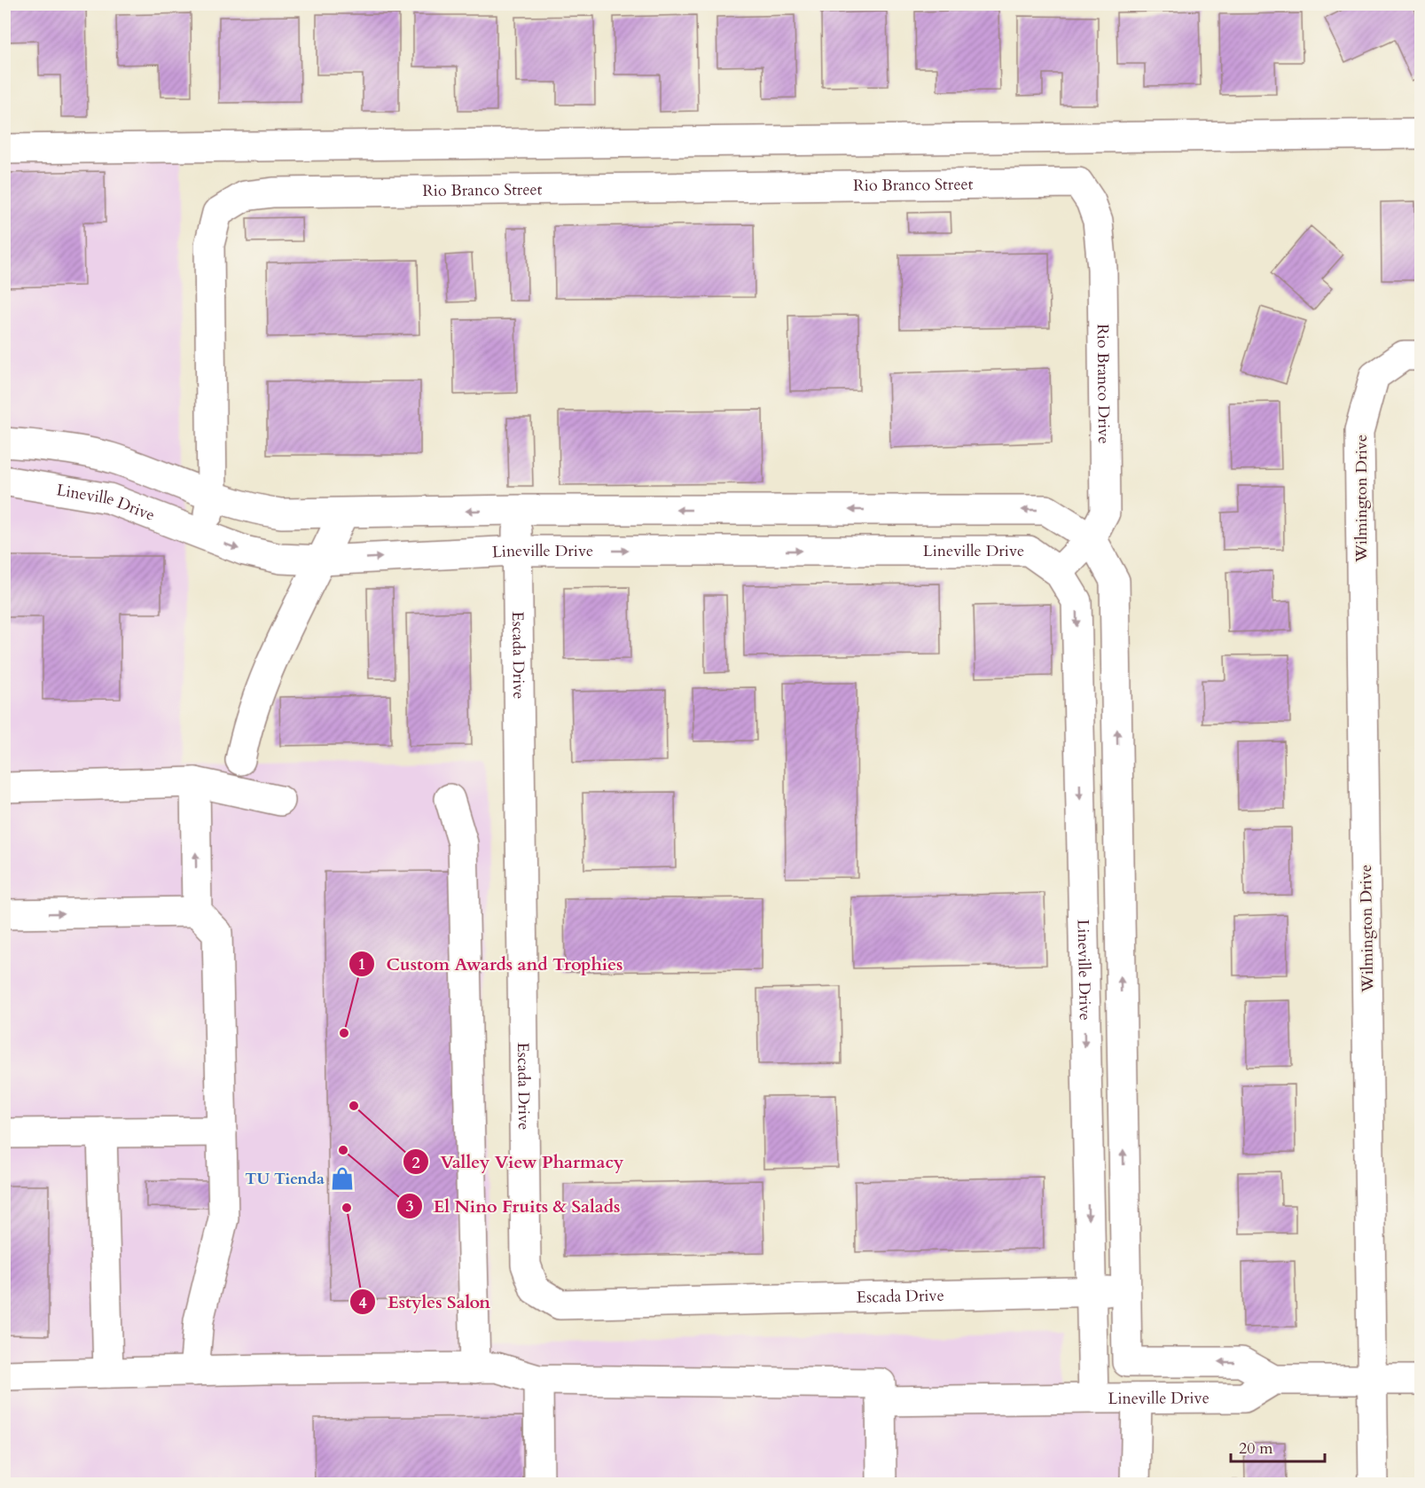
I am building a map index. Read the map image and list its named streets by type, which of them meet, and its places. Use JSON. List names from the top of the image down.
{
  "streets": {
    "street": [
      "Rio Branco Street",
      "Rio Branco Drive",
      "Wilmington Drive",
      "Lineville Drive",
      "Escada Drive"
    ]
  },
  "crossings": [
    ["Rio Branco Street", "Rio Branco Drive"],
    ["Rio Branco Street", "Lineville Drive"],
    ["Rio Branco Drive", "Lineville Drive"],
    ["Lineville Drive", "Escada Drive"]
  ],
  "places": {
    "other": [
      "Custom Awards and Trophies",
      "Valley View Pharmacy",
      "El Nino Fruits & Salads",
      "Estyles Salon"
    ],
    "shop": ["TU Tienda"]
  },
  "scale_bar": "20 m"
}
